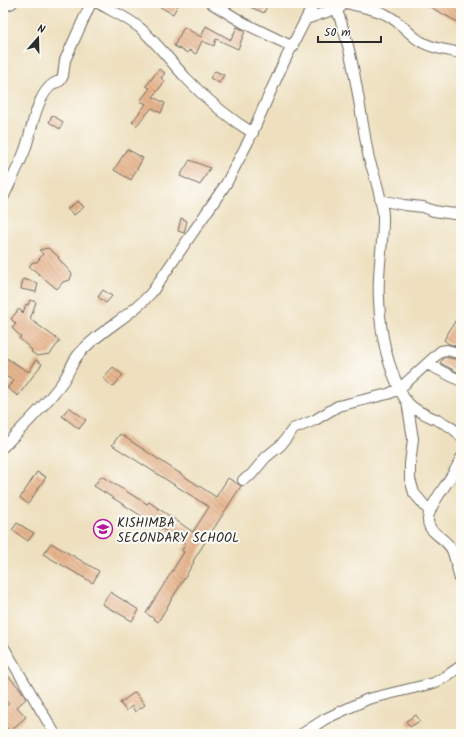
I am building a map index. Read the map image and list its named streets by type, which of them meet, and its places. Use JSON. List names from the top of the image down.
{
  "places": {
    "school or university": ["KISHIMBA SECONDARY SCHOOL"]
  },
  "scale_bar": "50 m",
  "north": "top"
}
